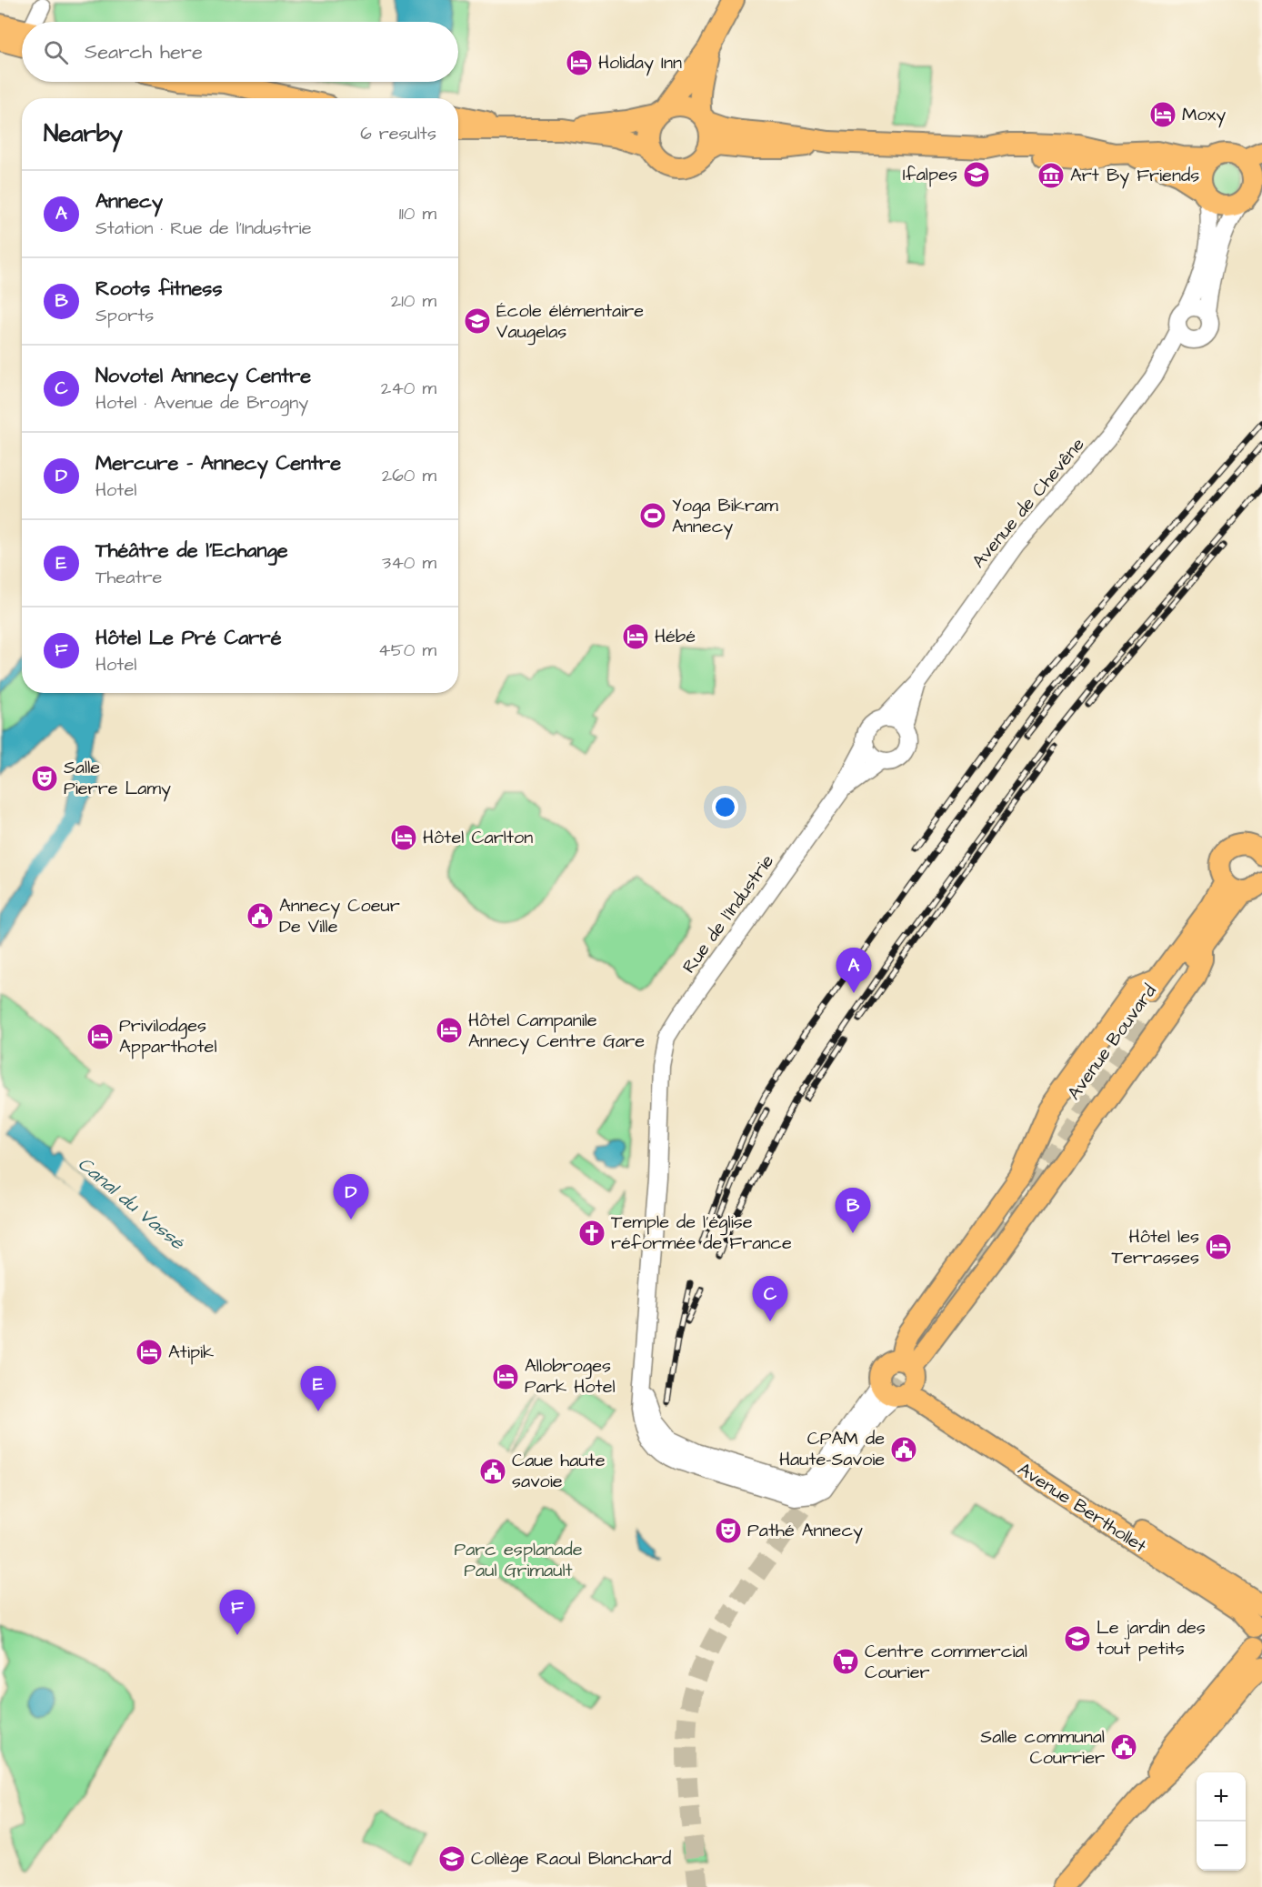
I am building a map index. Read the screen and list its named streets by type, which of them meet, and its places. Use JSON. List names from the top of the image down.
{
  "streets": {
    "main road": ["Avenue Bouvard", "Avenue Berthollet"],
    "street": ["Avenue de Chevêne", "Rue de l'Industrie"]
  },
  "crossings": [
    ["Avenue de Chevêne", "Rue de l'Industrie"],
    ["Rue de l'Industrie", "Avenue Berthollet"]
  ],
  "water": ["Canal du Vassé"],
  "parks": ["Parc esplanade Paul Grimault"],
  "places": {
    "hotel": [
      "Holiday Inn",
      "Moxy",
      "Hébé",
      "Hôtel Carlton",
      "Hôtel Campanile Annecy Centre Gare",
      "Privilodges Apparthotel",
      "Hôtel les Terrasses",
      "Atipik",
      "Allobroges Park Hotel"
    ],
    "school or university": [
      "Ifalpes",
      "École élémentaire Vaugelas",
      "Le jardin des tout petits",
      "Collège Raoul Blanchard"
    ],
    "museum": ["Art By Friends"],
    "sports": ["Yoga Bikram Annecy"],
    "theatre": ["Salle Pierre Lamy", "Pathé Annecy"],
    "public building": [
      "Annecy Coeur De Ville",
      "CPAM de Haute-Savoie",
      "Caue haute savoie",
      "Salle communal Courrier"
    ],
    "church": ["Temple de l'église réformée de France"],
    "supermarket": ["Centre commercial Courier"]
  },
  "page": {
    "search": "Search here",
    "heading": ["Nearby", "6 results"],
    "list": [
      {
        "mark": "A",
        "name": "Annecy",
        "note": "Station · Rue de l'Industrie",
        "value": "110 m"
      },
      {
        "mark": "B",
        "name": "Roots fitness",
        "note": "Sports",
        "value": "210 m"
      },
      {
        "mark": "C",
        "name": "Novotel Annecy Centre",
        "note": "Hotel · Avenue de Brogny",
        "value": "240 m"
      },
      {
        "mark": "D",
        "name": "Mercure - Annecy Centre",
        "note": "Hotel",
        "value": "260 m"
      },
      {
        "mark": "E",
        "name": "Théâtre de l'Echange",
        "note": "Theatre",
        "value": "340 m"
      },
      {
        "mark": "F",
        "name": "Hôtel Le Pré Carré",
        "note": "Hotel",
        "value": "450 m"
      }
    ],
    "pins": [
      "A",
      "D",
      "B",
      "C",
      "E",
      "F"
    ],
    "map_buttons": ["+", "−"]
  }
}
